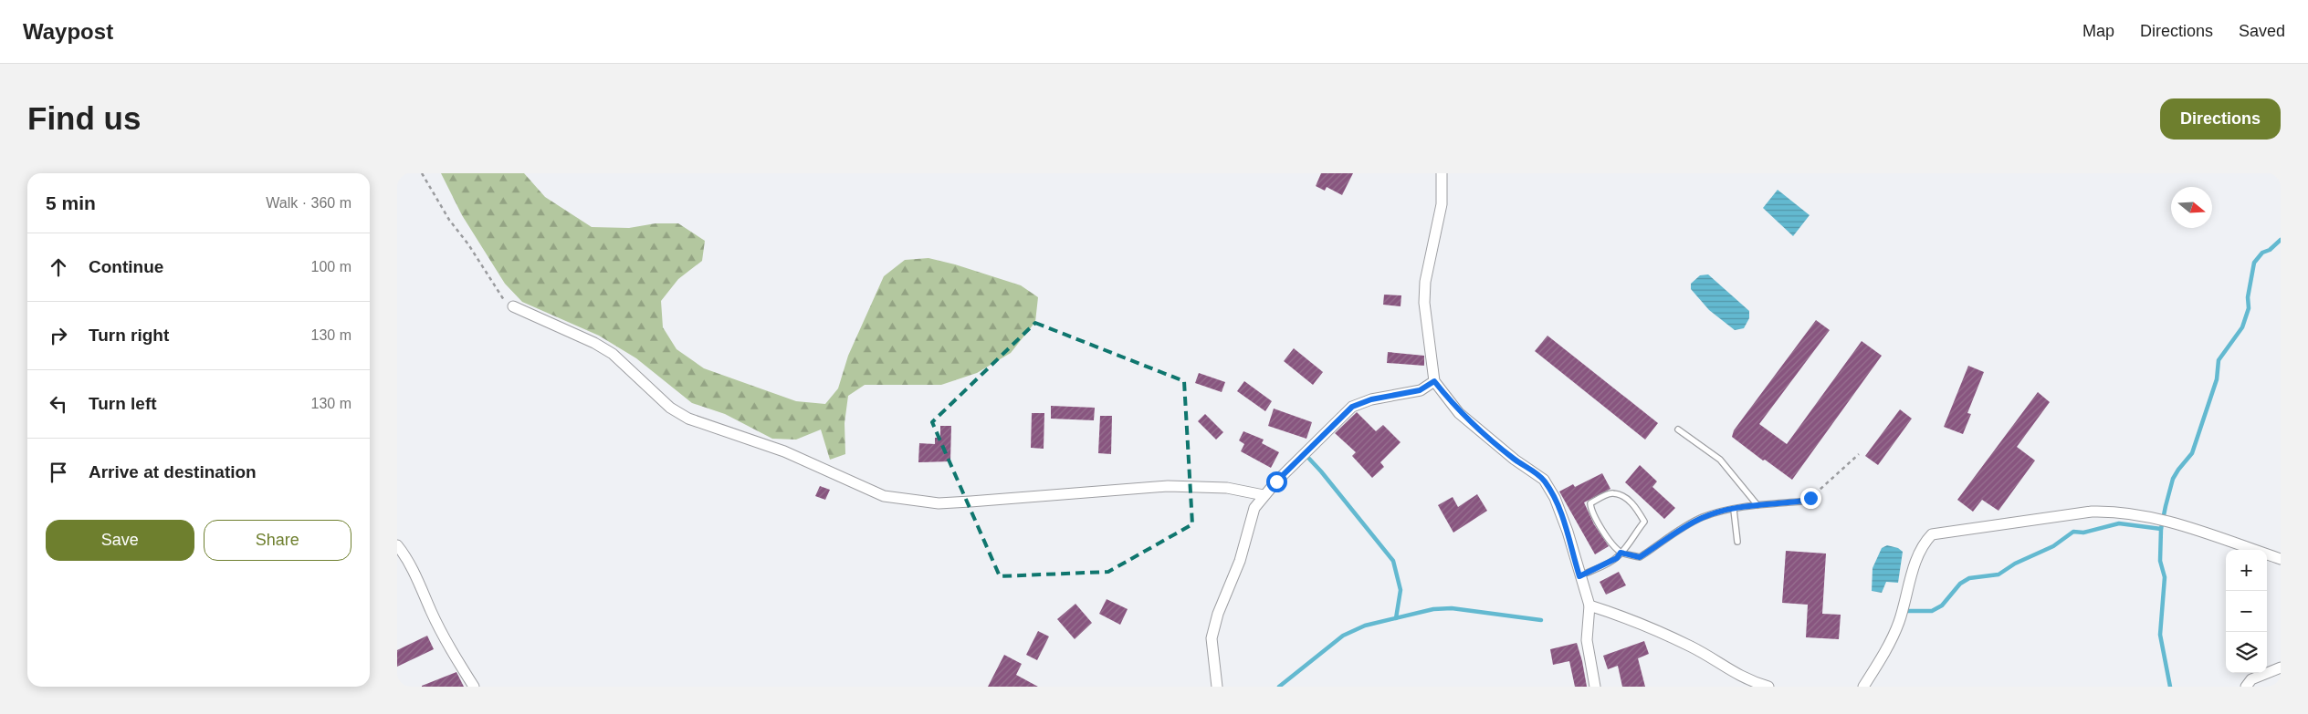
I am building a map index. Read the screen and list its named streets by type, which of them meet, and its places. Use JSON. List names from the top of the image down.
{
  "north": "right",
  "page": {
    "header": "Waypost",
    "nav": ["Map", "Directions", "Saved"],
    "buttons": [
      "Directions",
      ["Save", "Share"]
    ],
    "title": "Find us",
    "heading": ["5 min", "Walk · 360 m"],
    "list": [
      ["Continue", "100 m"],
      ["Turn right", "130 m"],
      ["Turn left", "130 m"],
      "Arrive at destination"
    ],
    "map_buttons": ["+", "−"]
  }
}
